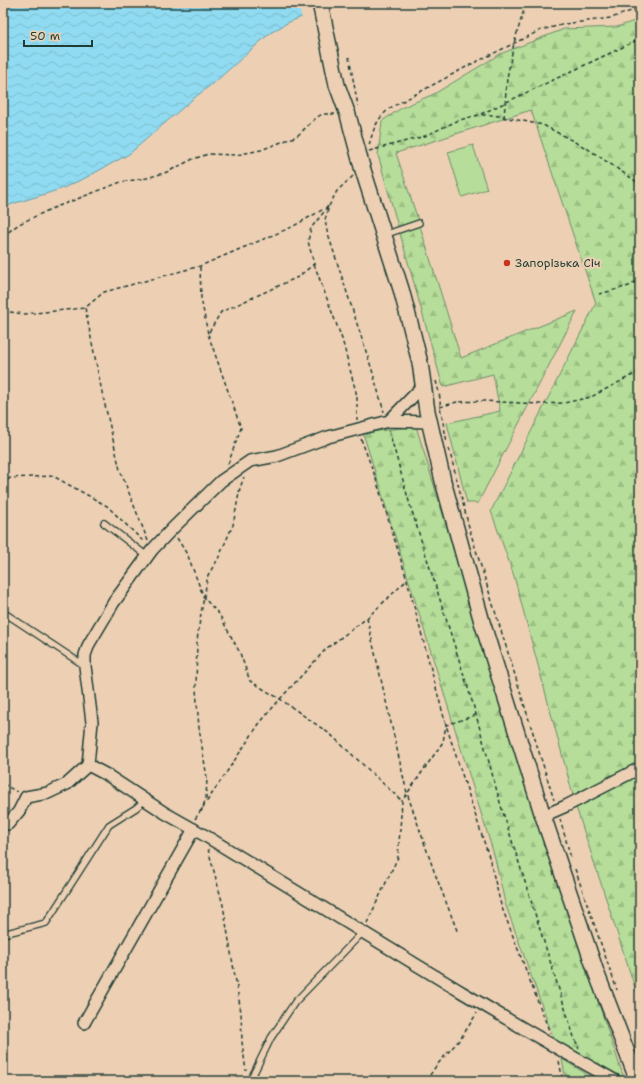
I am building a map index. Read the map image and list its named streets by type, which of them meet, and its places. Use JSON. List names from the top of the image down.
{
  "places": ["Запорізька Січ"],
  "scale_bar": "50 m"
}
